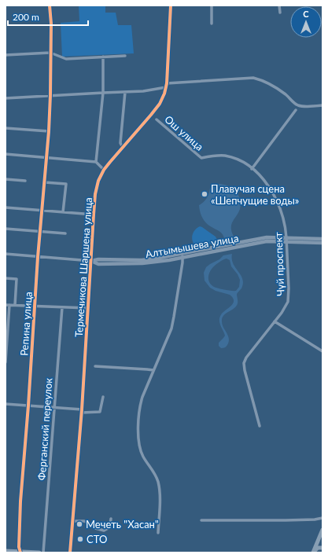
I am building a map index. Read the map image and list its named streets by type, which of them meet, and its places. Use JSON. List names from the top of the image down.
{
  "streets": {
    "street": [
      "Ош улица",
      "Алтымышева улица",
      "Чүй проспект",
      "Термечикова Шаршена улица",
      "Репина улица",
      "Ферганский переулок"
    ]
  },
  "crossings": [
    ["Ош улица", "Чүй проспект"],
    ["Алтымышева улица", "Чүй проспект"],
    ["Алтымышева улица", "Термечикова Шаршена улица"]
  ],
  "places": ["Плавучая сцена «Шепчущие воды»", "Мечеть \"Хасан\"", "СТО"],
  "scale_bar": "200 m",
  "north": "top"
}
